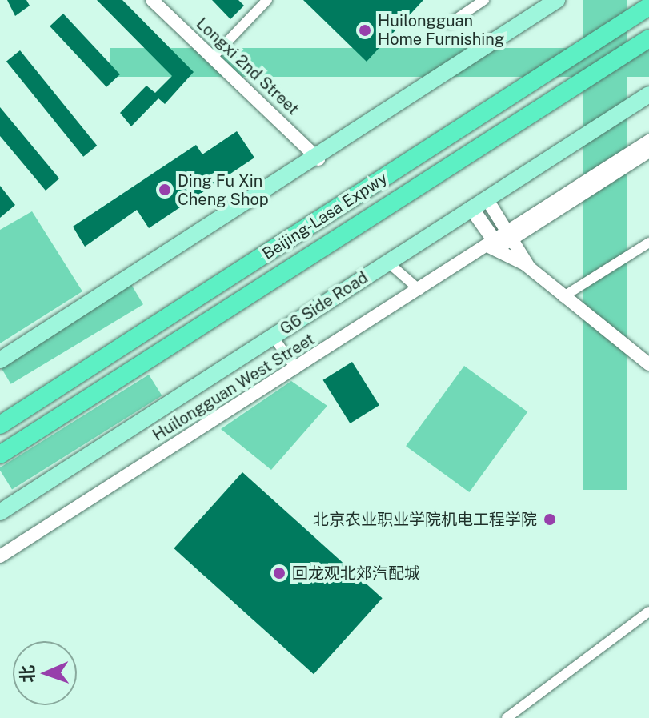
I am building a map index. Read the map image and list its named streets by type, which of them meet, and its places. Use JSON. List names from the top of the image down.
{
  "streets": {
    "highway": ["Beijing-Lasa Expwy"],
    "main road": ["G6 Side Road", "Huilongguan West Street"],
    "street": ["Longxi 2nd Street"]
  },
  "places": [
    "Huilongguan Home Furnishing",
    "Ding Fu Xin Cheng Shop",
    "北京农业职业学院机电工程学院",
    "回龙观北郊汽配城"
  ],
  "north": "left"
}
